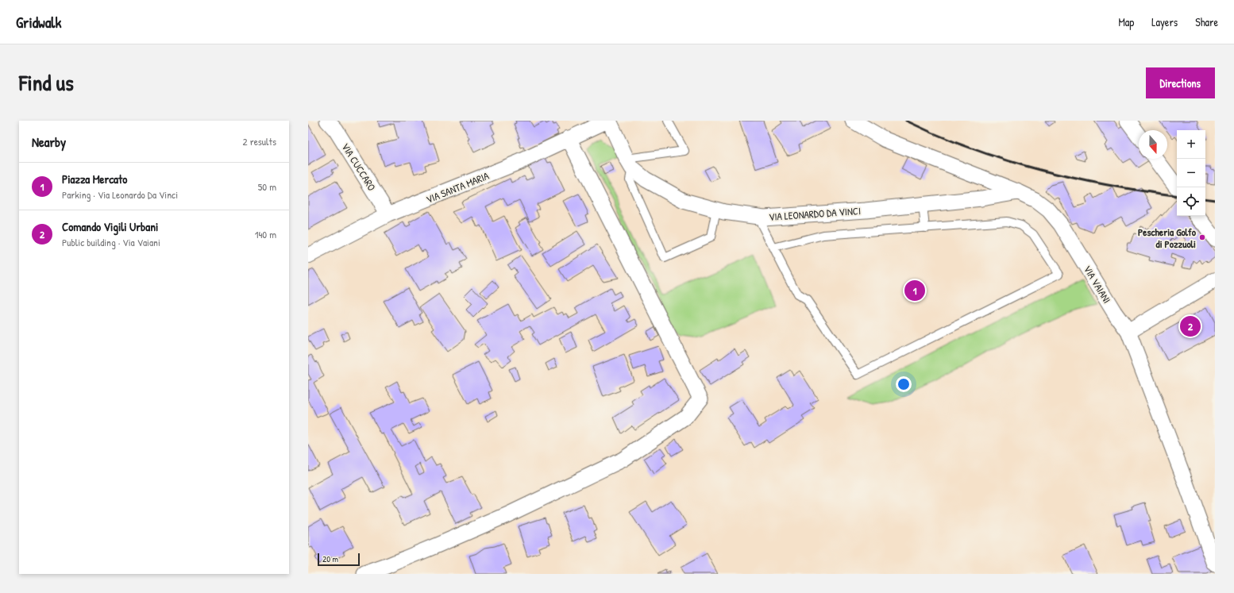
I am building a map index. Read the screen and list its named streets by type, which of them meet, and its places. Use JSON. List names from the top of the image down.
{
  "streets": {
    "street": [
      "VIA CUCCARO",
      "VIA SANTA MARIA",
      "VIA LEONARDO DA VINCI",
      "VIA VAIANI"
    ]
  },
  "crossings": [
    ["VIA CUCCARO", "VIA SANTA MARIA"],
    ["VIA LEONARDO DA VINCI", "VIA VAIANI"]
  ],
  "places": ["Pescheria Golfo di Pozzuoli"],
  "scale_bar": "20 m",
  "north": "bottom",
  "page": {
    "header": "Gridwalk",
    "nav": ["Map", "Layers", "Share"],
    "title": "Find us",
    "buttons": "Directions",
    "heading": ["Nearby", "2 results"],
    "map_buttons": ["+", "−"],
    "list": [
      {
        "mark": "1",
        "name": "Piazza Mercato",
        "note": "Parking · Via Leonardo Da Vinci",
        "value": "50 m"
      },
      {
        "mark": "2",
        "name": "Comando Vigili Urbani",
        "note": "Public building · Via Vaiani",
        "value": "140 m"
      }
    ],
    "pins": ["1", "2"],
    "scale": "20 m"
  }
}
